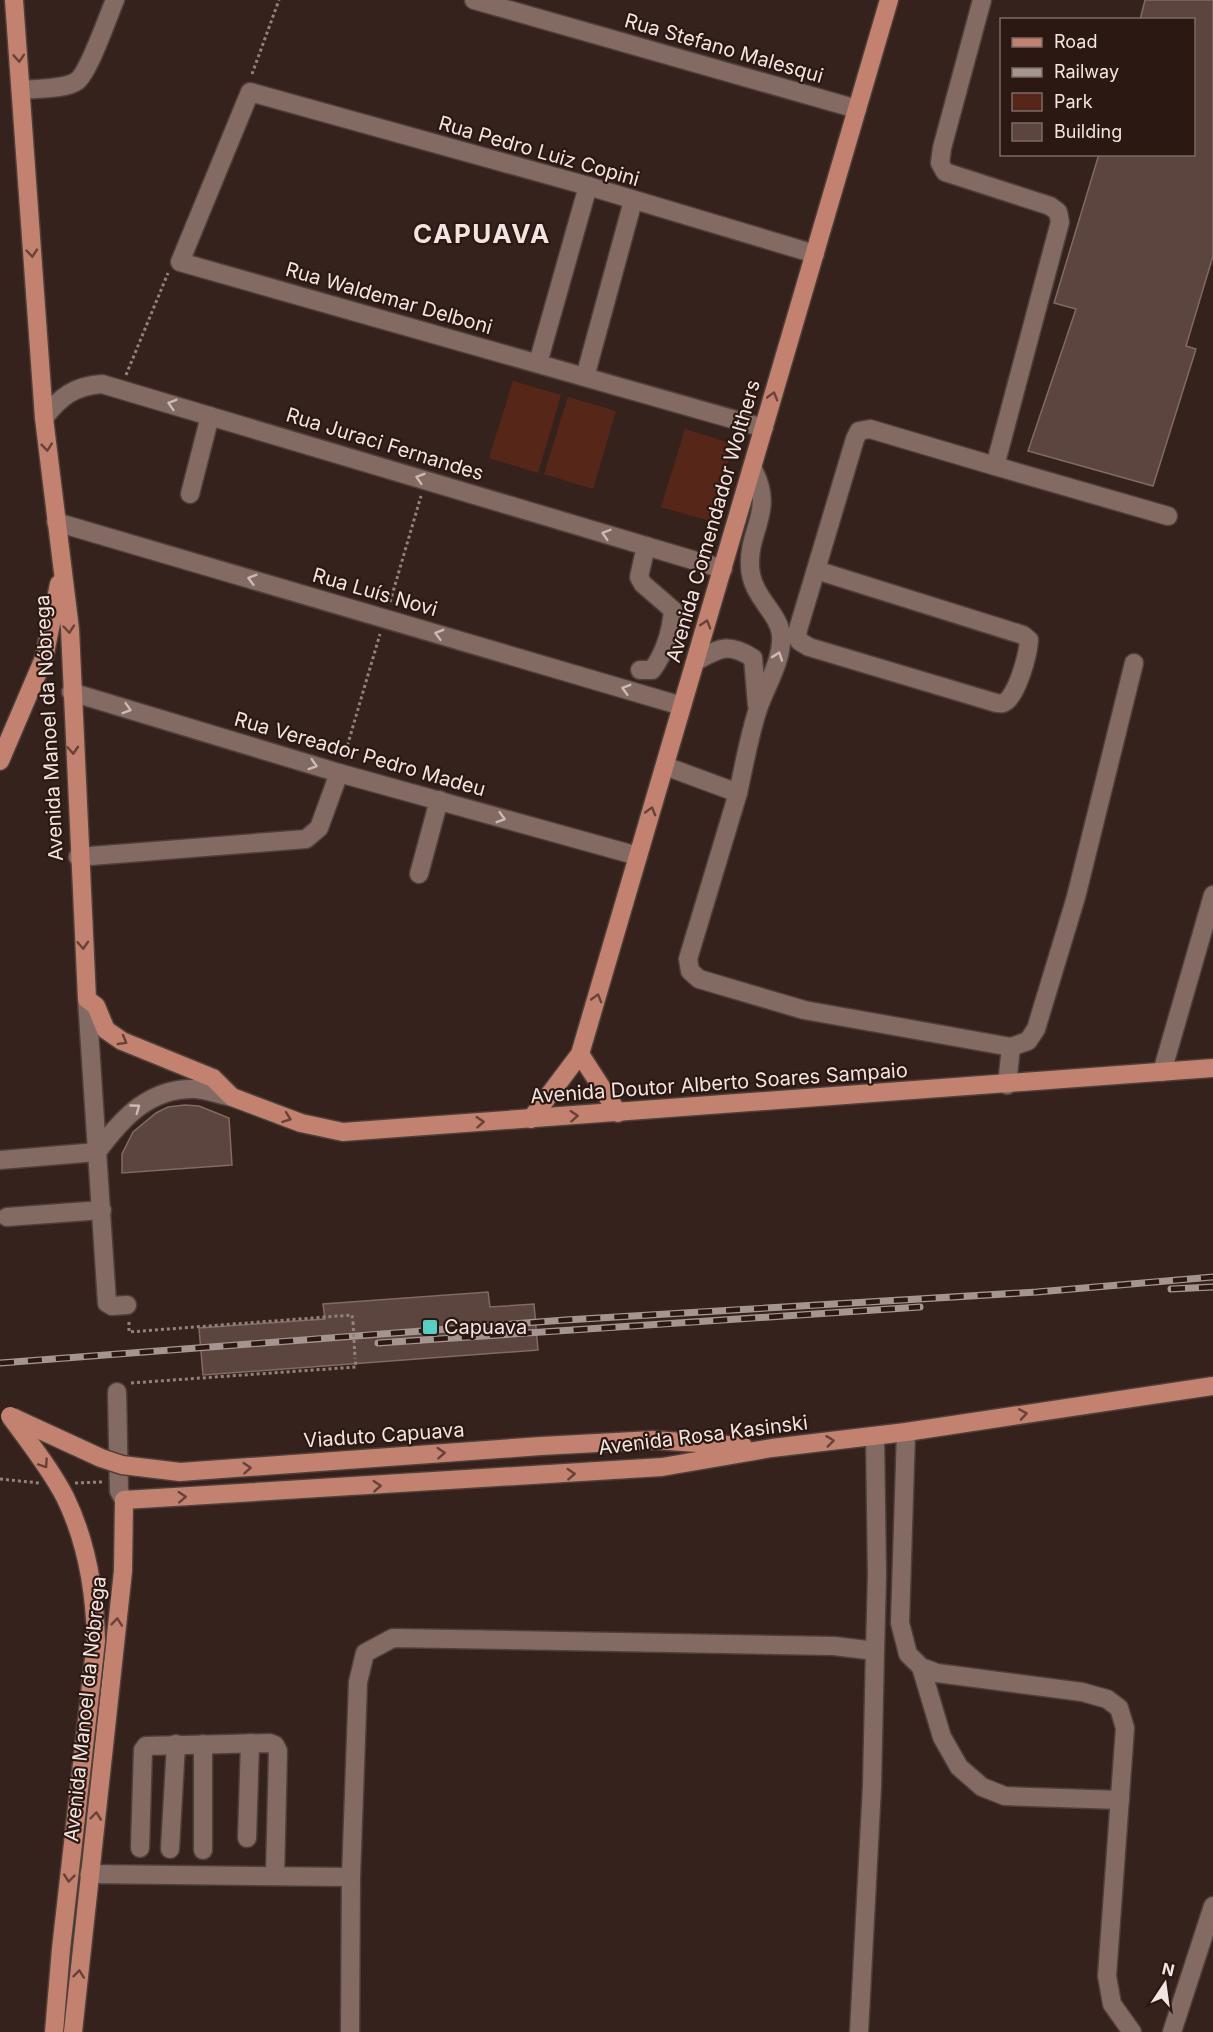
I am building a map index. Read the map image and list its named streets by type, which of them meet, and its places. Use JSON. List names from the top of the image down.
{
  "streets": {
    "main road": [
      "Avenida Comendador Wolthers",
      "Avenida Manoel da Nóbrega",
      "Avenida Doutor Alberto Soares Sampaio",
      "Viaduto Capuava",
      "Avenida Rosa Kasinski"
    ],
    "street": [
      "Rua Stefano Malesqui",
      "Rua Pedro Luiz Copini",
      "Rua Waldemar Delboni",
      "Rua Juraci Fernandes",
      "Rua Luís Novi",
      "Rua Vereador Pedro Madeu"
    ]
  },
  "crossings": [
    ["Rua Stefano Malesqui", "Avenida Comendador Wolthers"],
    ["Rua Pedro Luiz Copini", "Avenida Comendador Wolthers"],
    ["Rua Waldemar Delboni", "Avenida Comendador Wolthers"],
    ["Rua Juraci Fernandes", "Avenida Comendador Wolthers"],
    ["Rua Juraci Fernandes", "Avenida Manoel da Nóbrega"],
    ["Avenida Comendador Wolthers", "Rua Luís Novi"],
    ["Avenida Comendador Wolthers", "Rua Vereador Pedro Madeu"],
    ["Avenida Comendador Wolthers", "Avenida Doutor Alberto Soares Sampaio"],
    ["Rua Luís Novi", "Avenida Manoel da Nóbrega"],
    ["Avenida Manoel da Nóbrega", "Rua Vereador Pedro Madeu"],
    ["Avenida Manoel da Nóbrega", "Avenida Doutor Alberto Soares Sampaio"],
    ["Avenida Manoel da Nóbrega", "Avenida Rosa Kasinski"],
    ["Viaduto Capuava", "Avenida Rosa Kasinski"]
  ],
  "one_way": [
    "Rua Juraci Fernandes",
    "Avenida Comendador Wolthers",
    "Rua Luís Novi",
    "Rua Vereador Pedro Madeu",
    "Avenida Doutor Alberto Soares Sampaio",
    "Avenida Rosa Kasinski"
  ],
  "districts": ["CAPUAVA"],
  "places": {
    "transit": ["Capuava"]
  },
  "legend": [
    "Road",
    "Railway",
    "Park",
    "Building"
  ],
  "north": "top"
}
